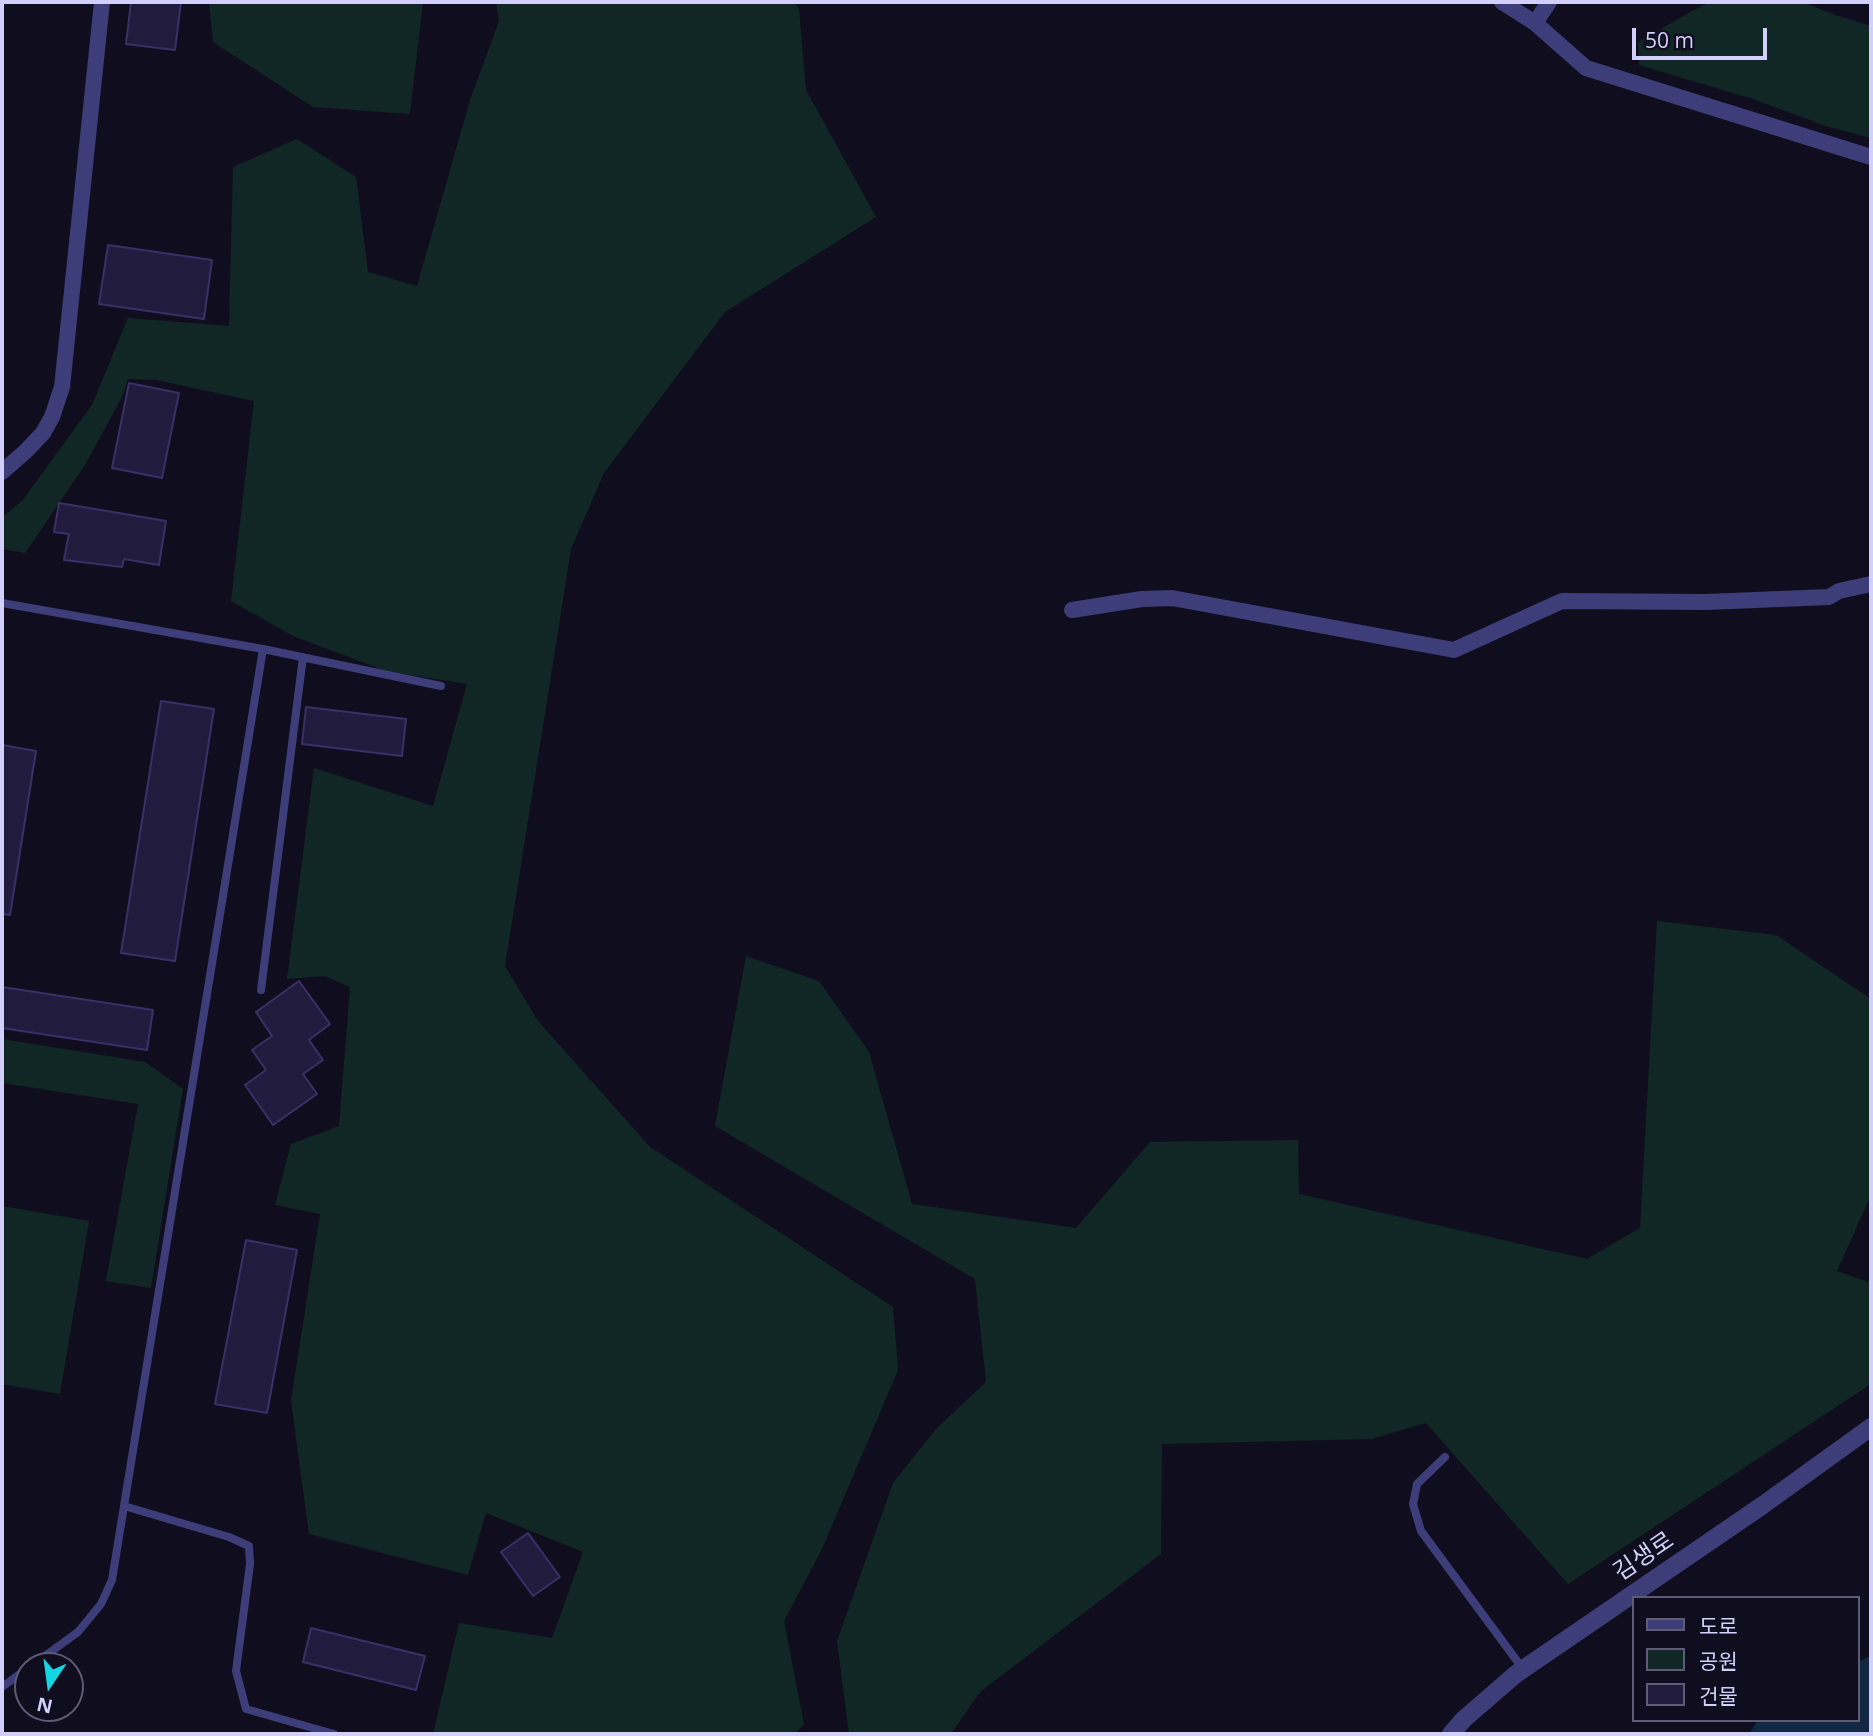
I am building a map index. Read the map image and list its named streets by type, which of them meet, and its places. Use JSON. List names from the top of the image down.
{
  "streets": {
    "street": ["김생로"]
  },
  "legend": ["도로", "공원", "건물"],
  "scale_bar": "50 m",
  "north": "bottom"
}
